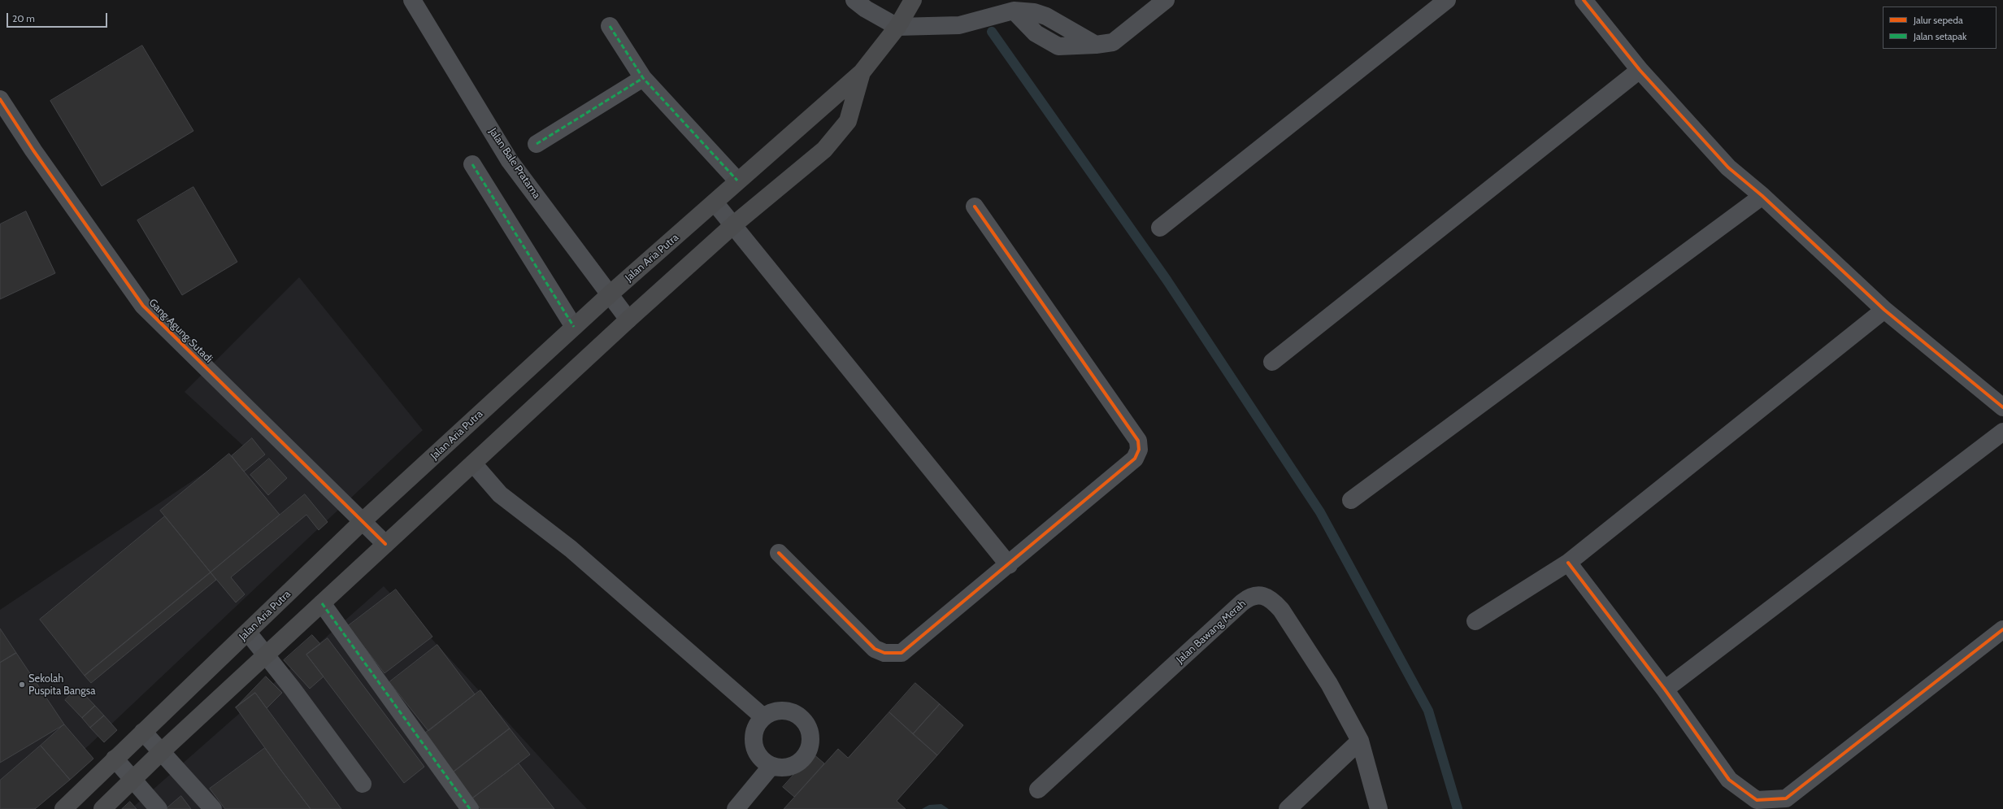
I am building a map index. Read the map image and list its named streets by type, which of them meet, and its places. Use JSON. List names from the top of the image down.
{
  "streets": {
    "main road": ["Jalan Aria Putra"],
    "street": ["Jalan Bale Pratama", "Gang Agung Sutadi", "Jalan Bawang Merah"]
  },
  "crossings": [
    ["Jalan Bale Pratama", "Jalan Aria Putra"],
    ["Jalan Aria Putra", "Gang Agung Sutadi"]
  ],
  "places": ["Sekolah Puspita Bangsa"],
  "legend": ["Jalur sepeda", "Jalan setapak"],
  "scale_bar": "20 m"
}
